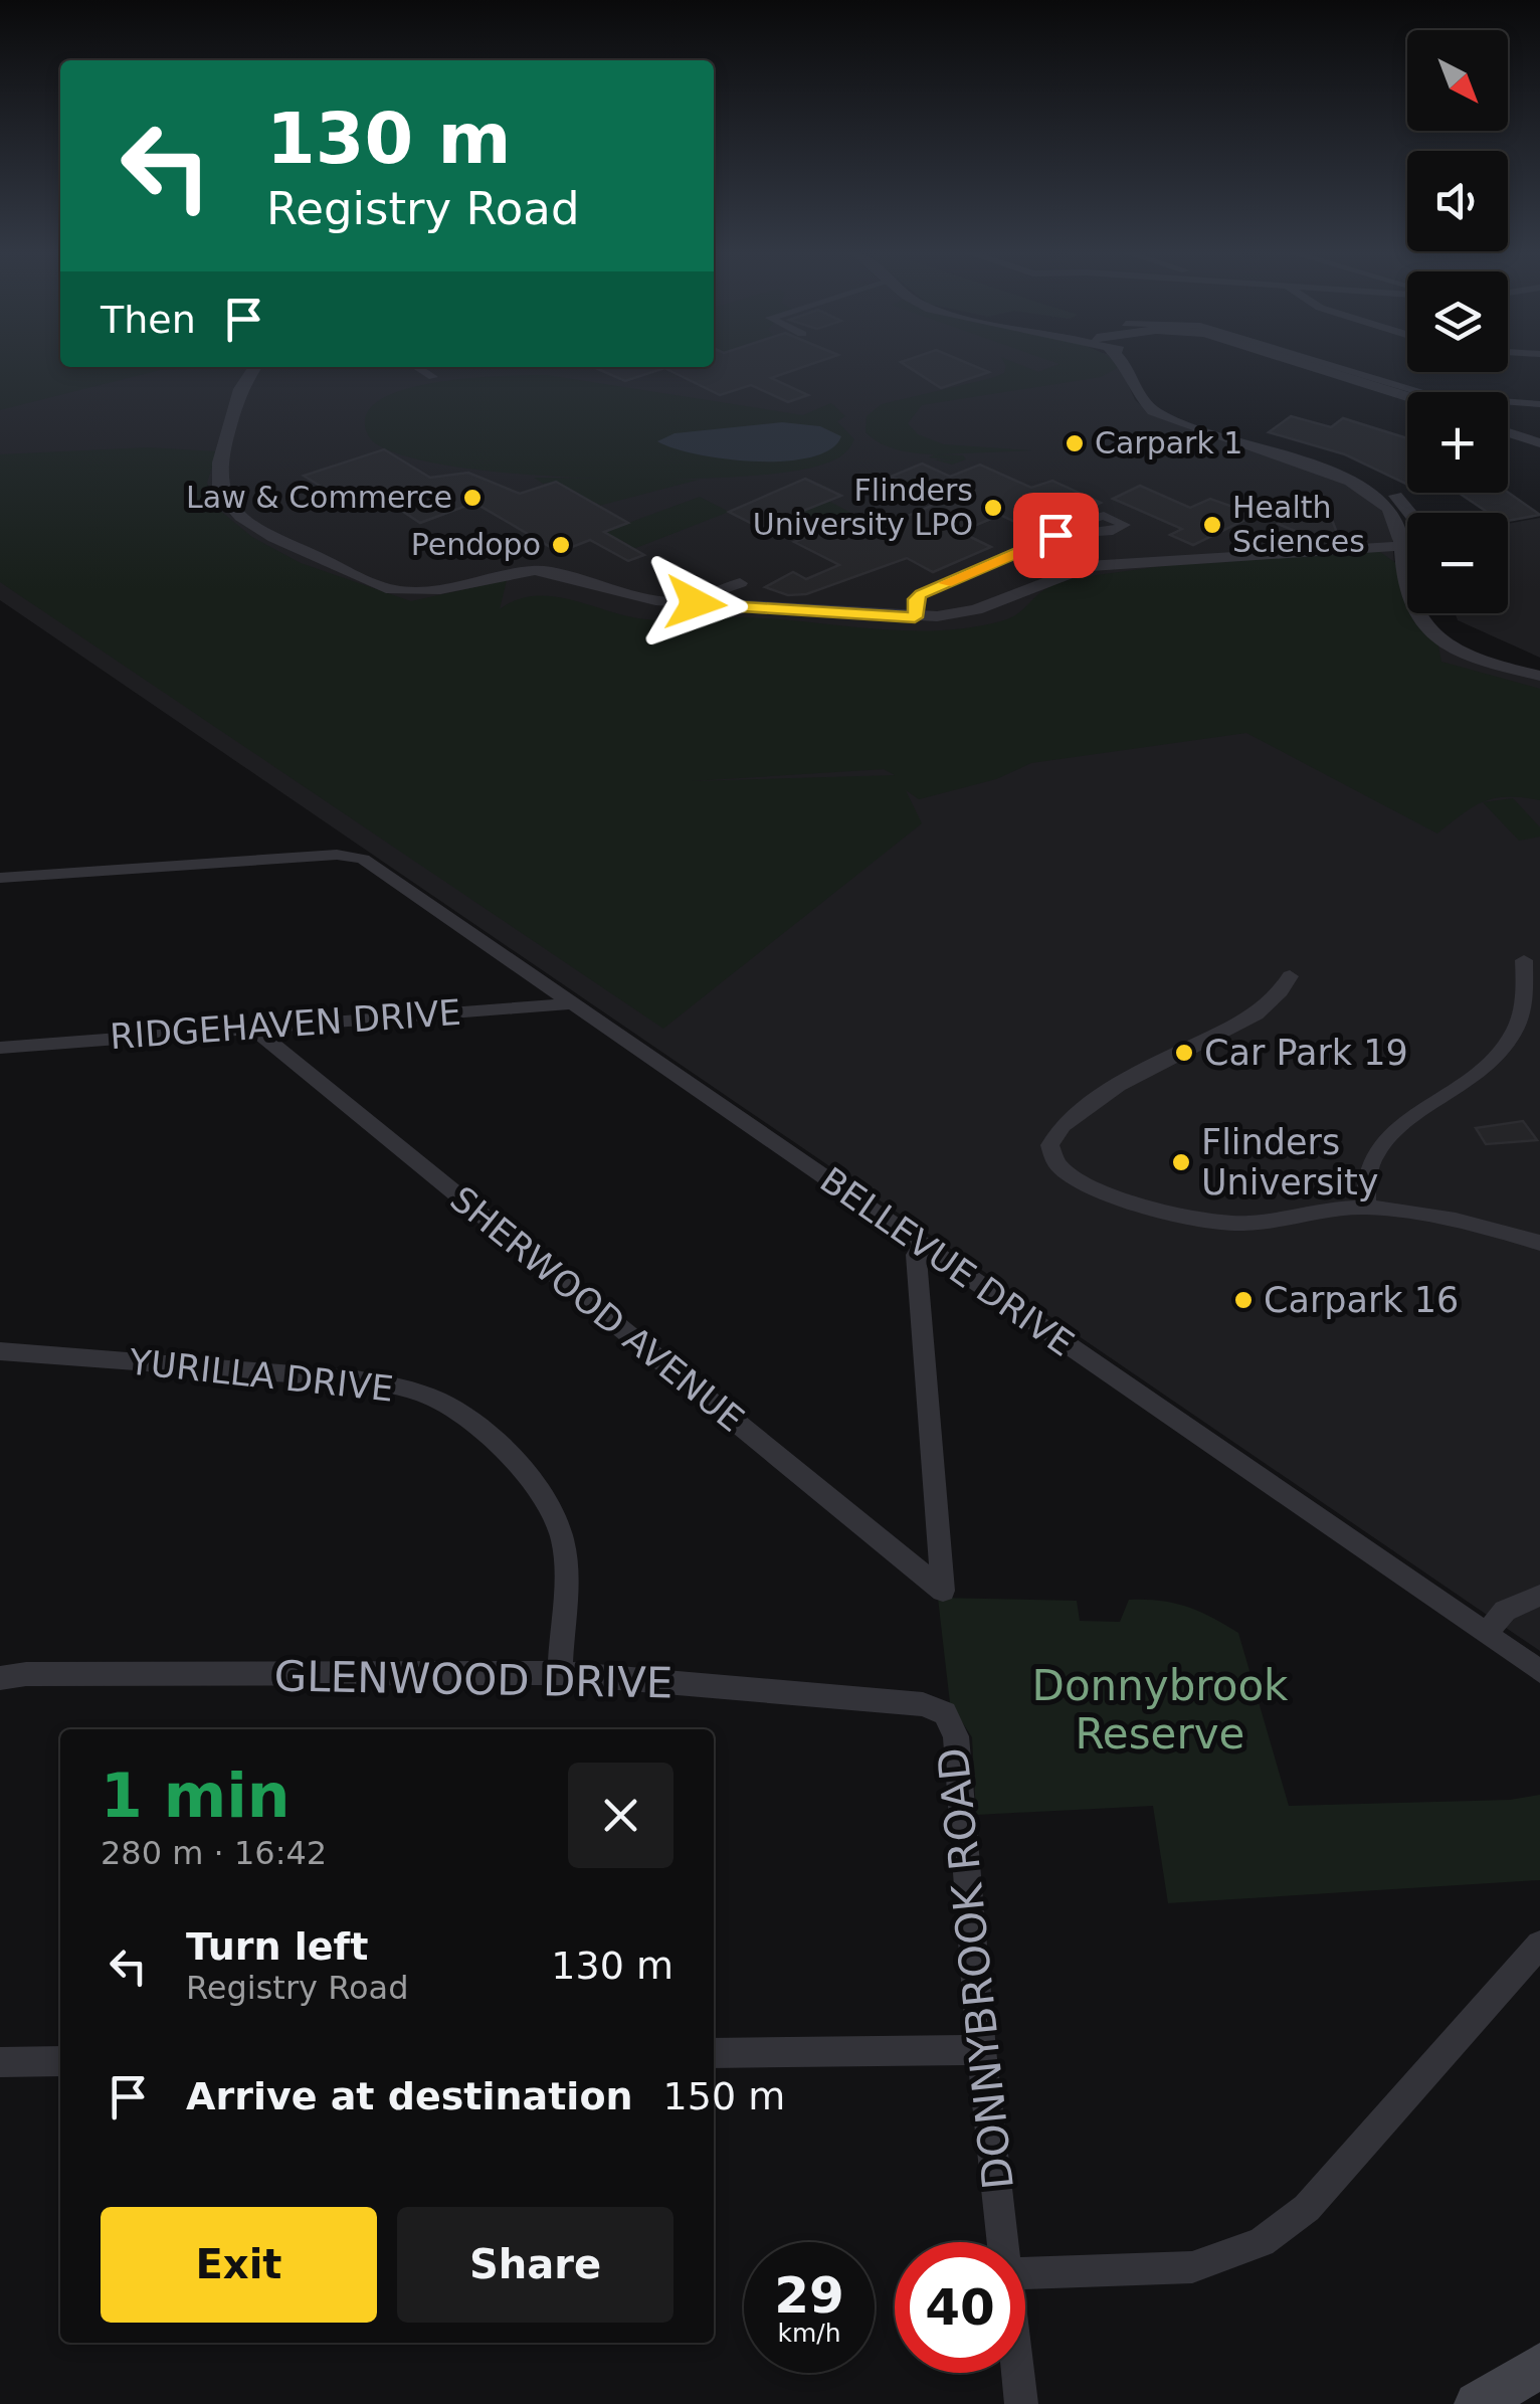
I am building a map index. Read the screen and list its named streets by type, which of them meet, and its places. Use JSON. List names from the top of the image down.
{
  "streets": {
    "street": [
      "RIDGEHAVEN DRIVE",
      "BELLEVUE DRIVE",
      "SHERWOOD AVENUE",
      "YURILLA DRIVE",
      "GLENWOOD DRIVE",
      "DONNYBROOK ROAD"
    ]
  },
  "crossings": [
    ["RIDGEHAVEN DRIVE", "BELLEVUE DRIVE"],
    ["RIDGEHAVEN DRIVE", "SHERWOOD AVENUE"],
    ["BELLEVUE DRIVE", "SHERWOOD AVENUE"],
    ["YURILLA DRIVE", "GLENWOOD DRIVE"],
    ["GLENWOOD DRIVE", "DONNYBROOK ROAD"]
  ],
  "parks": ["Donnybrook Reserve"],
  "places": [
    "Carpark 1",
    "Law & Commerce",
    "Flinders University LPO",
    "Health Sciences",
    "Pendopo",
    "Car Park 19",
    "Flinders University",
    "Carpark 16"
  ],
  "north": "bottom right",
  "page": {
    "map_buttons": ["+", "−"],
    "turn": ["130 m", "Registry Road"],
    "then": "Then",
    "heading": ["1 min", "280 m · 16:42"],
    "list": [
      {
        "name": "Turn left",
        "note": "Registry Road",
        "value": "130 m"
      },
      {
        "name": "Arrive at destination",
        "value": "150 m"
      }
    ],
    "buttons": ["Exit", "Share"],
    "speed": "29 km/h",
    "limit": "40"
  }
}
